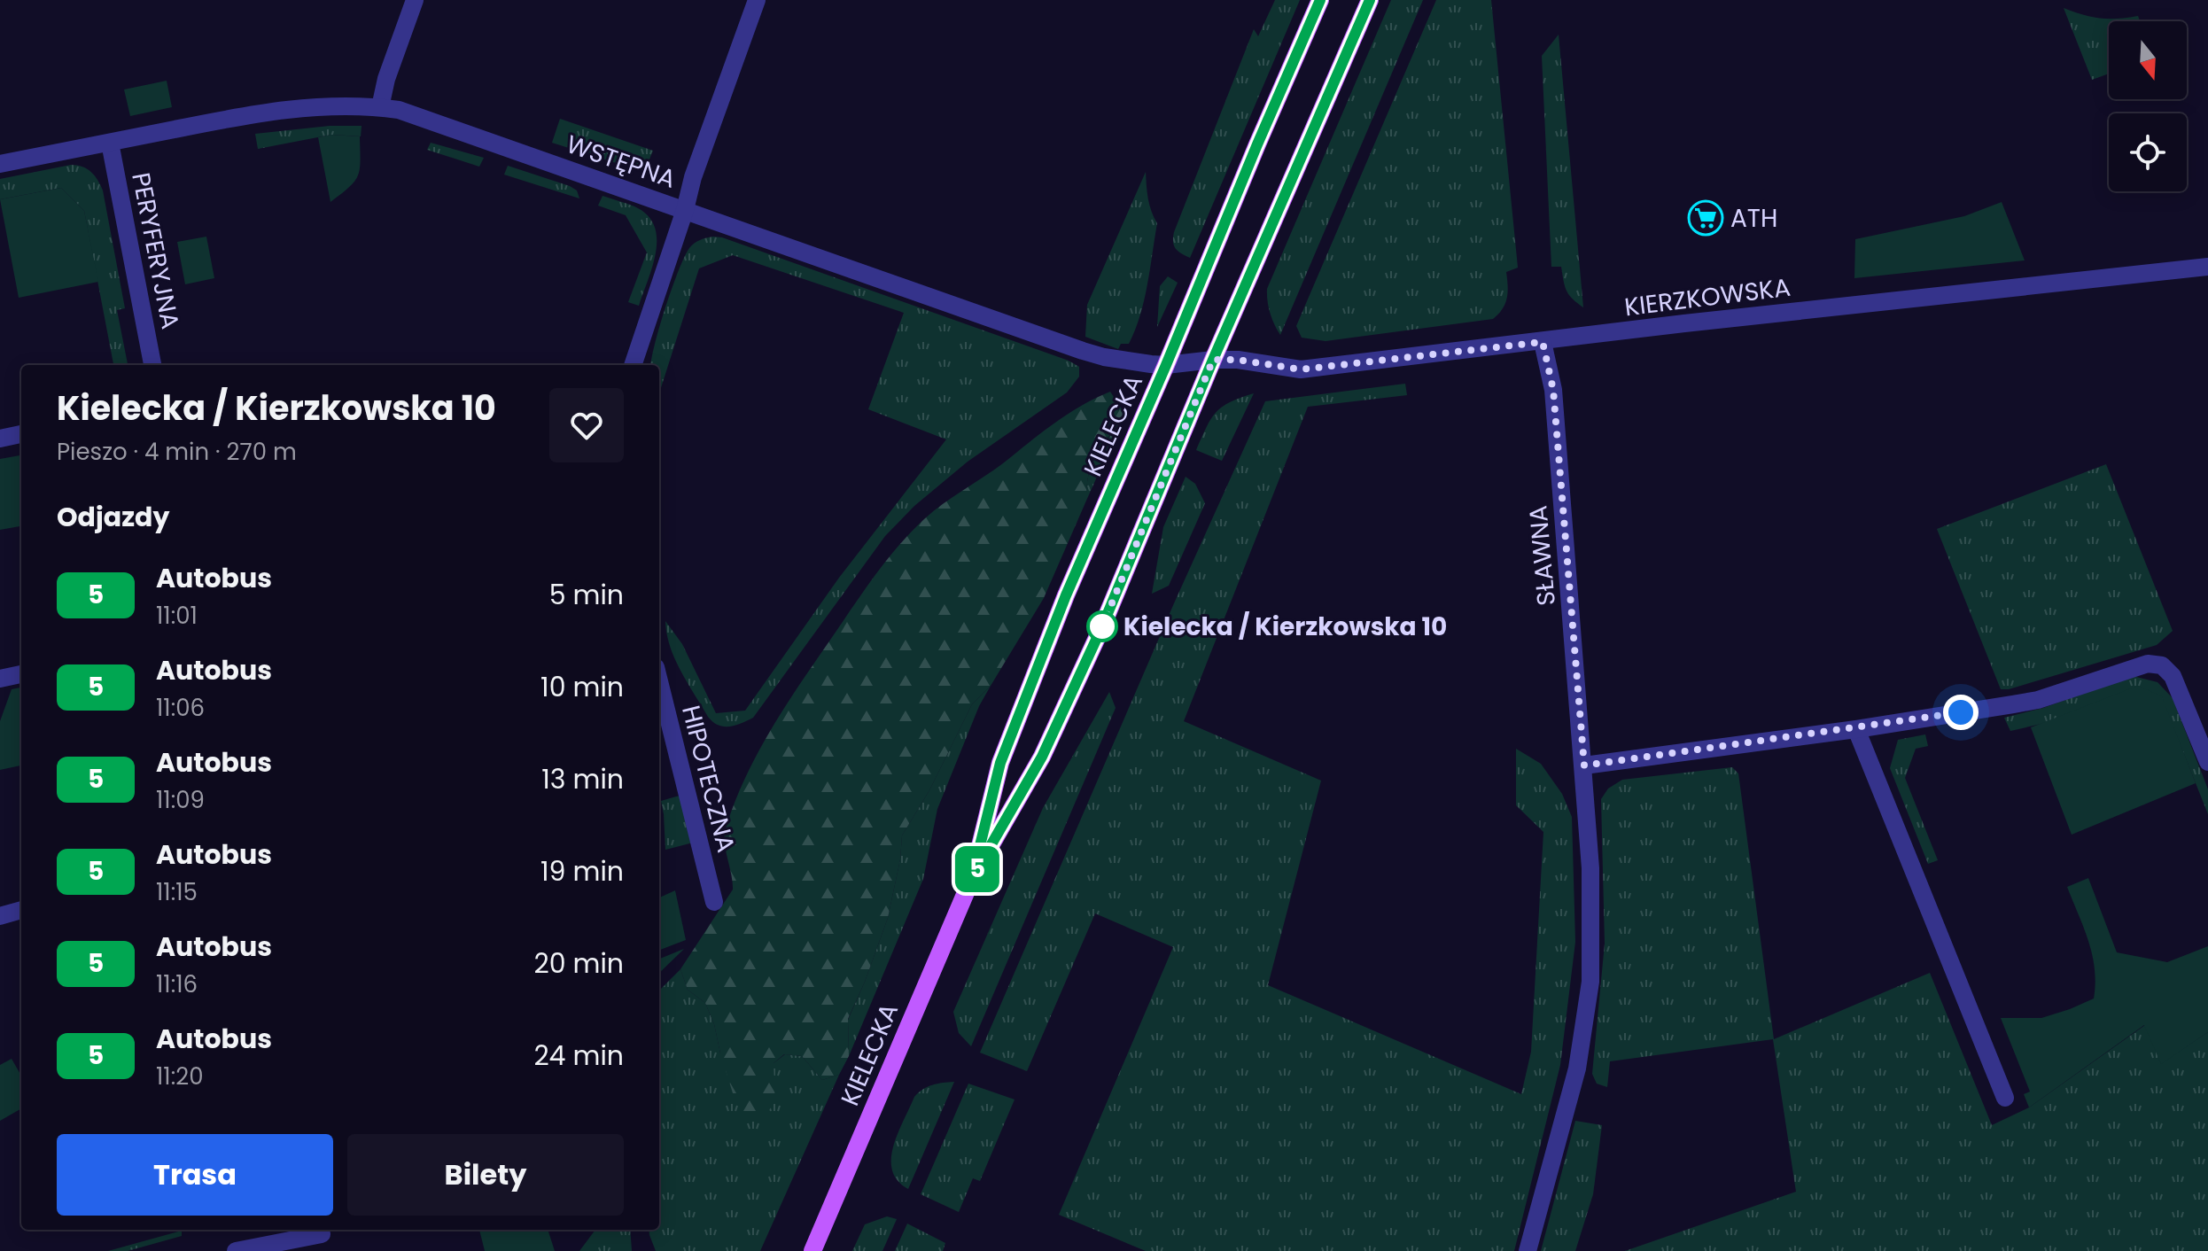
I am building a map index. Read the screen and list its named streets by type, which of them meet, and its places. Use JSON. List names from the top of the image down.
{
  "streets": {
    "main road": ["KIELECKA"],
    "street": [
      "WSTĘPNA",
      "PERYFERYJNA",
      "KIERZKOWSKA",
      "SŁAWNA",
      "HIPOTECZNA"
    ]
  },
  "crossings": [
    ["WSTĘPNA", "PERYFERYJNA"],
    ["WSTĘPNA", "KIERZKOWSKA"],
    ["WSTĘPNA", "KIELECKA"],
    ["KIERZKOWSKA", "KIELECKA"],
    ["KIERZKOWSKA", "SŁAWNA"]
  ],
  "places": {
    "supermarket": ["ATH"],
    "other": ["Kielecka / Kierzkowska 10"]
  },
  "lines": ["bus line 5"],
  "north": "bottom",
  "page": {
    "on_map": "5",
    "heading": [
      ["Kielecka / Kierzkowska 10", "Pieszo · 4 min · 270 m"],
      "Odjazdy"
    ],
    "list": [
      {
        "mark": "5",
        "name": "Autobus",
        "note": "11:01",
        "value": "5 min"
      },
      {
        "mark": "5",
        "name": "Autobus",
        "note": "11:06",
        "value": "10 min"
      },
      {
        "mark": "5",
        "name": "Autobus",
        "note": "11:09",
        "value": "13 min"
      },
      {
        "mark": "5",
        "name": "Autobus",
        "note": "11:15",
        "value": "19 min"
      },
      {
        "mark": "5",
        "name": "Autobus",
        "note": "11:16",
        "value": "20 min"
      },
      {
        "mark": "5",
        "name": "Autobus",
        "note": "11:20",
        "value": "24 min"
      }
    ],
    "buttons": ["Trasa", "Bilety"]
  }
}
